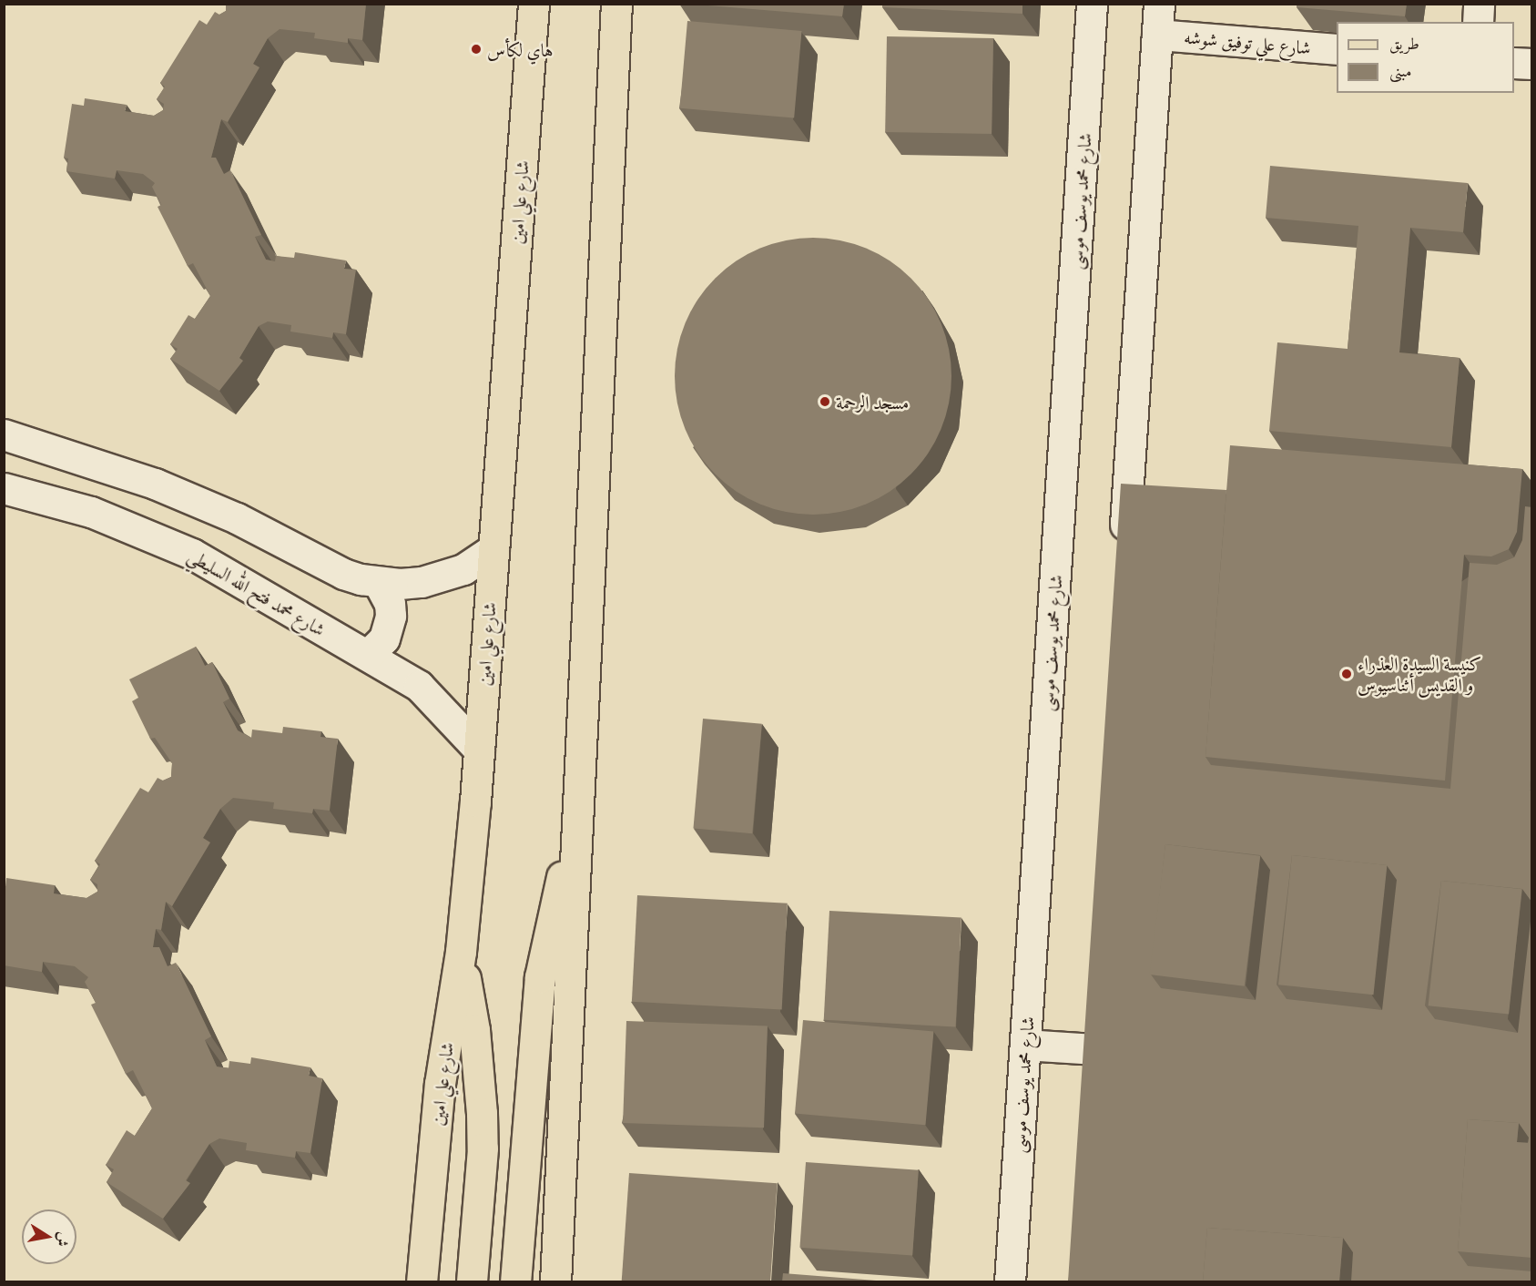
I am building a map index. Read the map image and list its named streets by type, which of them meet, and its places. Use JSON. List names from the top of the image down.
{
  "streets": {
    "main road": ["شارع علي امين"],
    "street": ["شارع علي توفيق شوشه", "شارع محمد يوسف موسى", "شارع محمد فتح الله السليطي"]
  },
  "crossings": [
    ["شارع علي امين", "شارع محمد فتح الله السليطي"]
  ],
  "places": ["هاي لكأس", "مسجد الرحمة", "كنيسة السيدة العذراء و القديس أثناسيوس"],
  "legend": ["طريق", "مبنى"],
  "north": "right"
}
